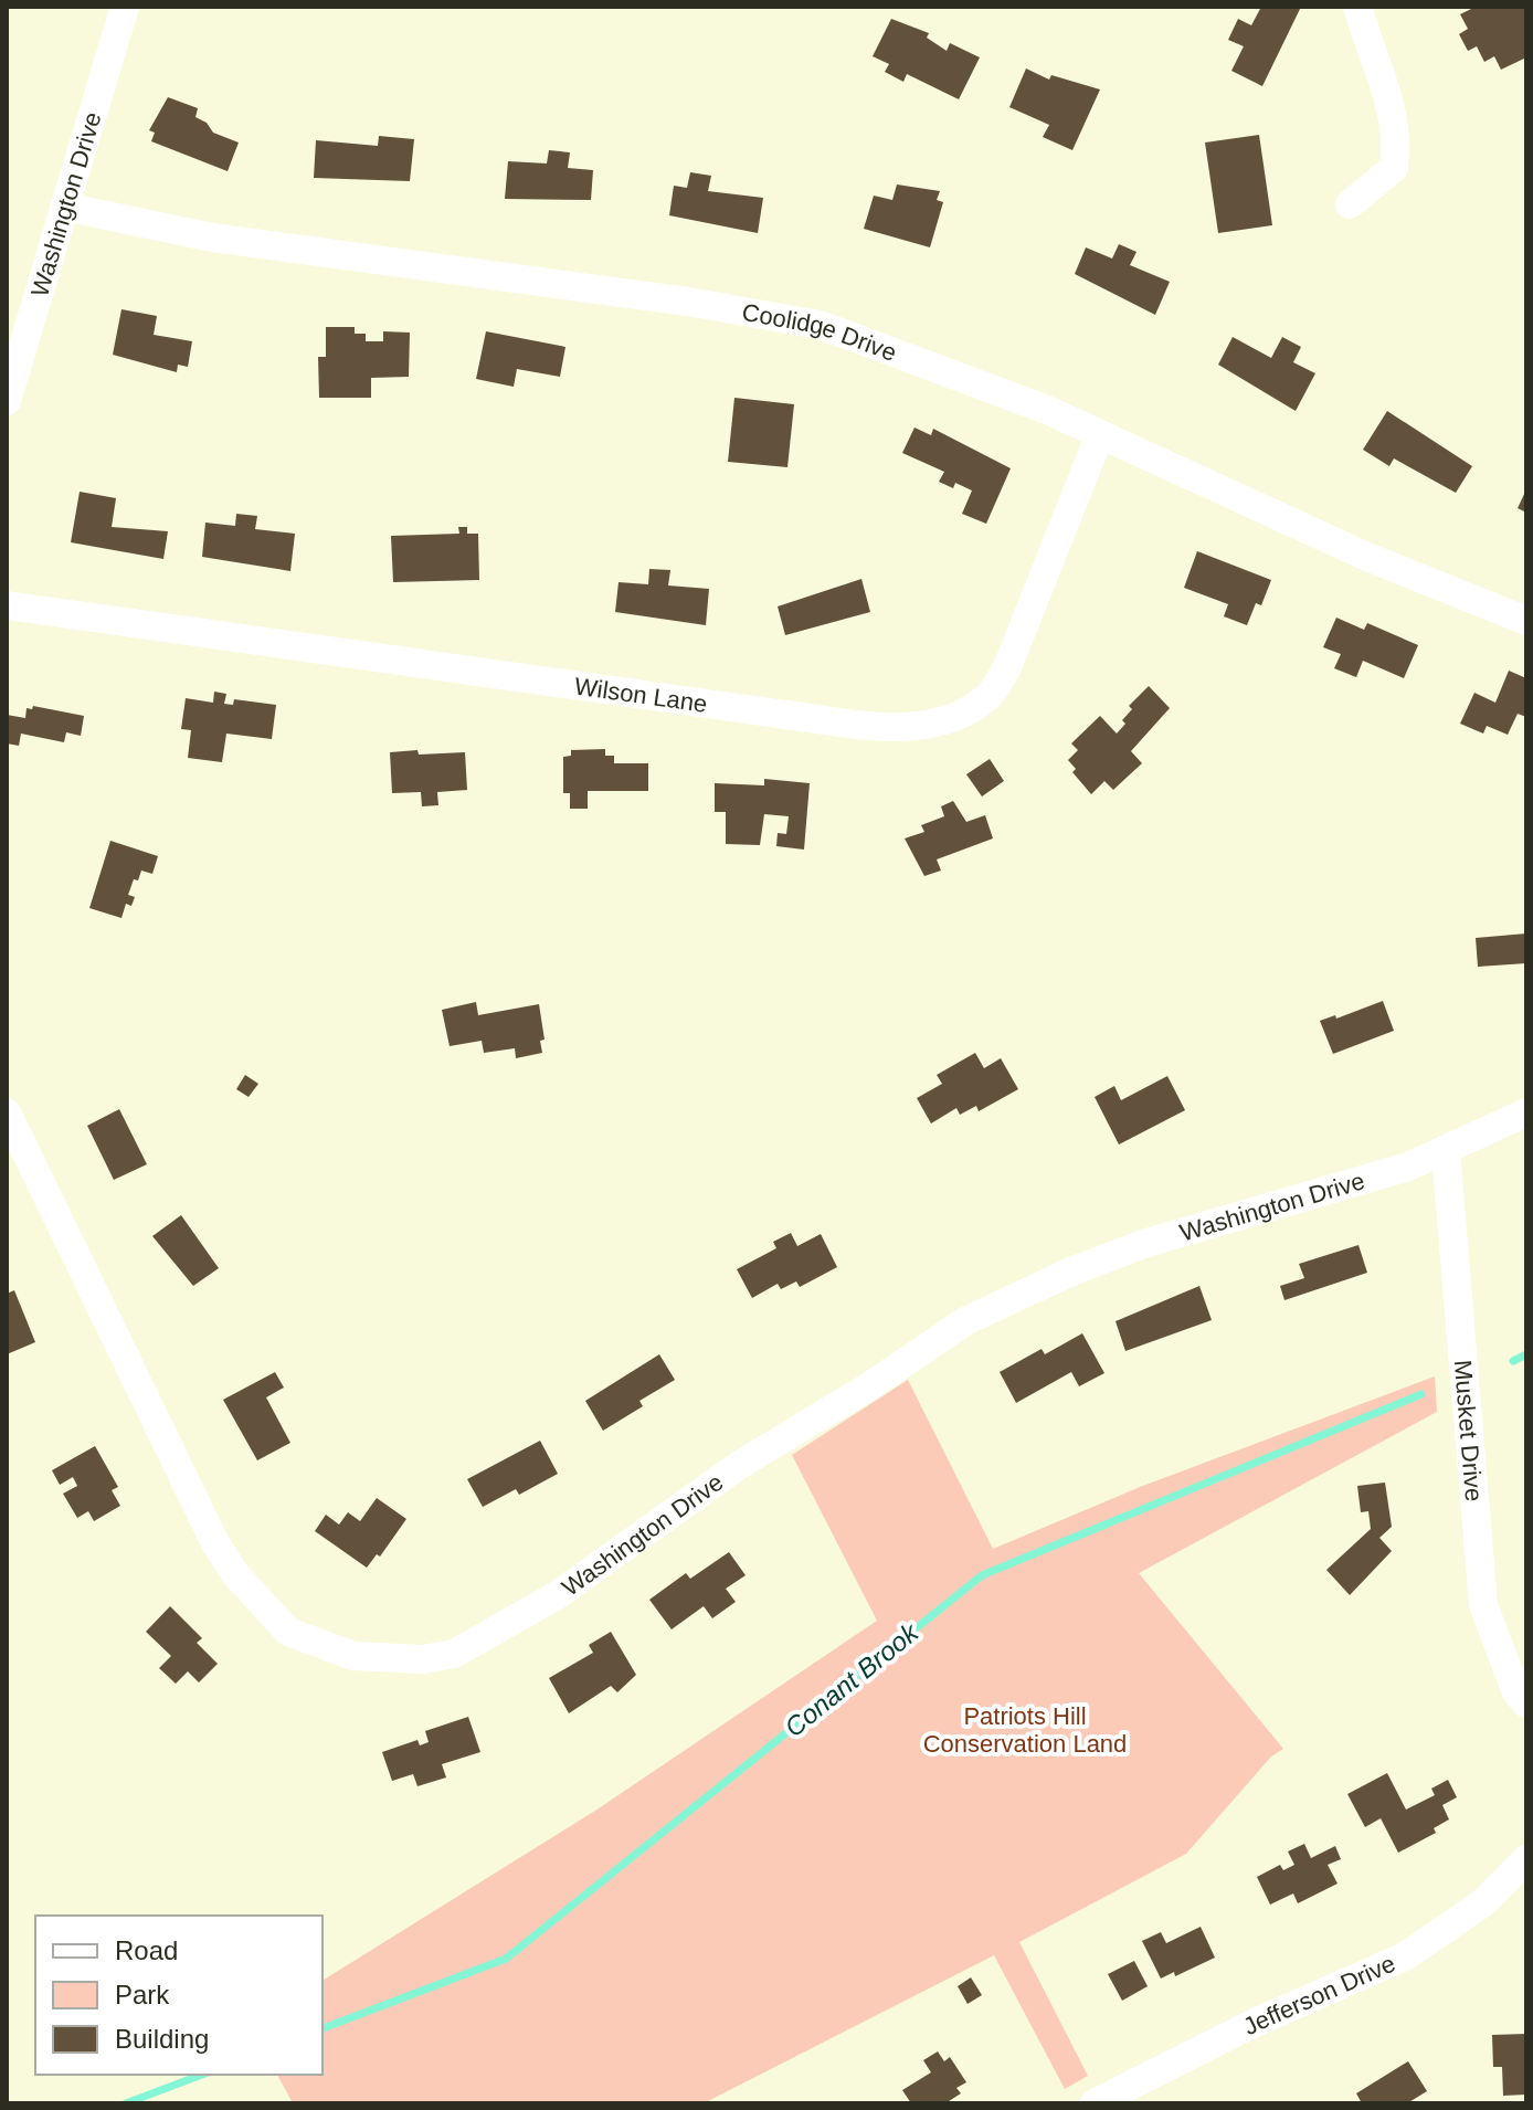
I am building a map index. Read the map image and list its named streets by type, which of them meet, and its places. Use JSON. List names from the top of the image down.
{
  "streets": {
    "street": [
      "Washington Drive",
      "Coolidge Drive",
      "Wilson Lane",
      "Musket Drive",
      "Jefferson Drive"
    ]
  },
  "crossings": [
    ["Washington Drive", "Coolidge Drive"],
    ["Washington Drive", "Musket Drive"],
    ["Coolidge Drive", "Wilson Lane"]
  ],
  "water": ["Conant Brook"],
  "parks": ["Patriots Hill Conservation Land"],
  "legend": ["Road", "Park", "Building"]
}
